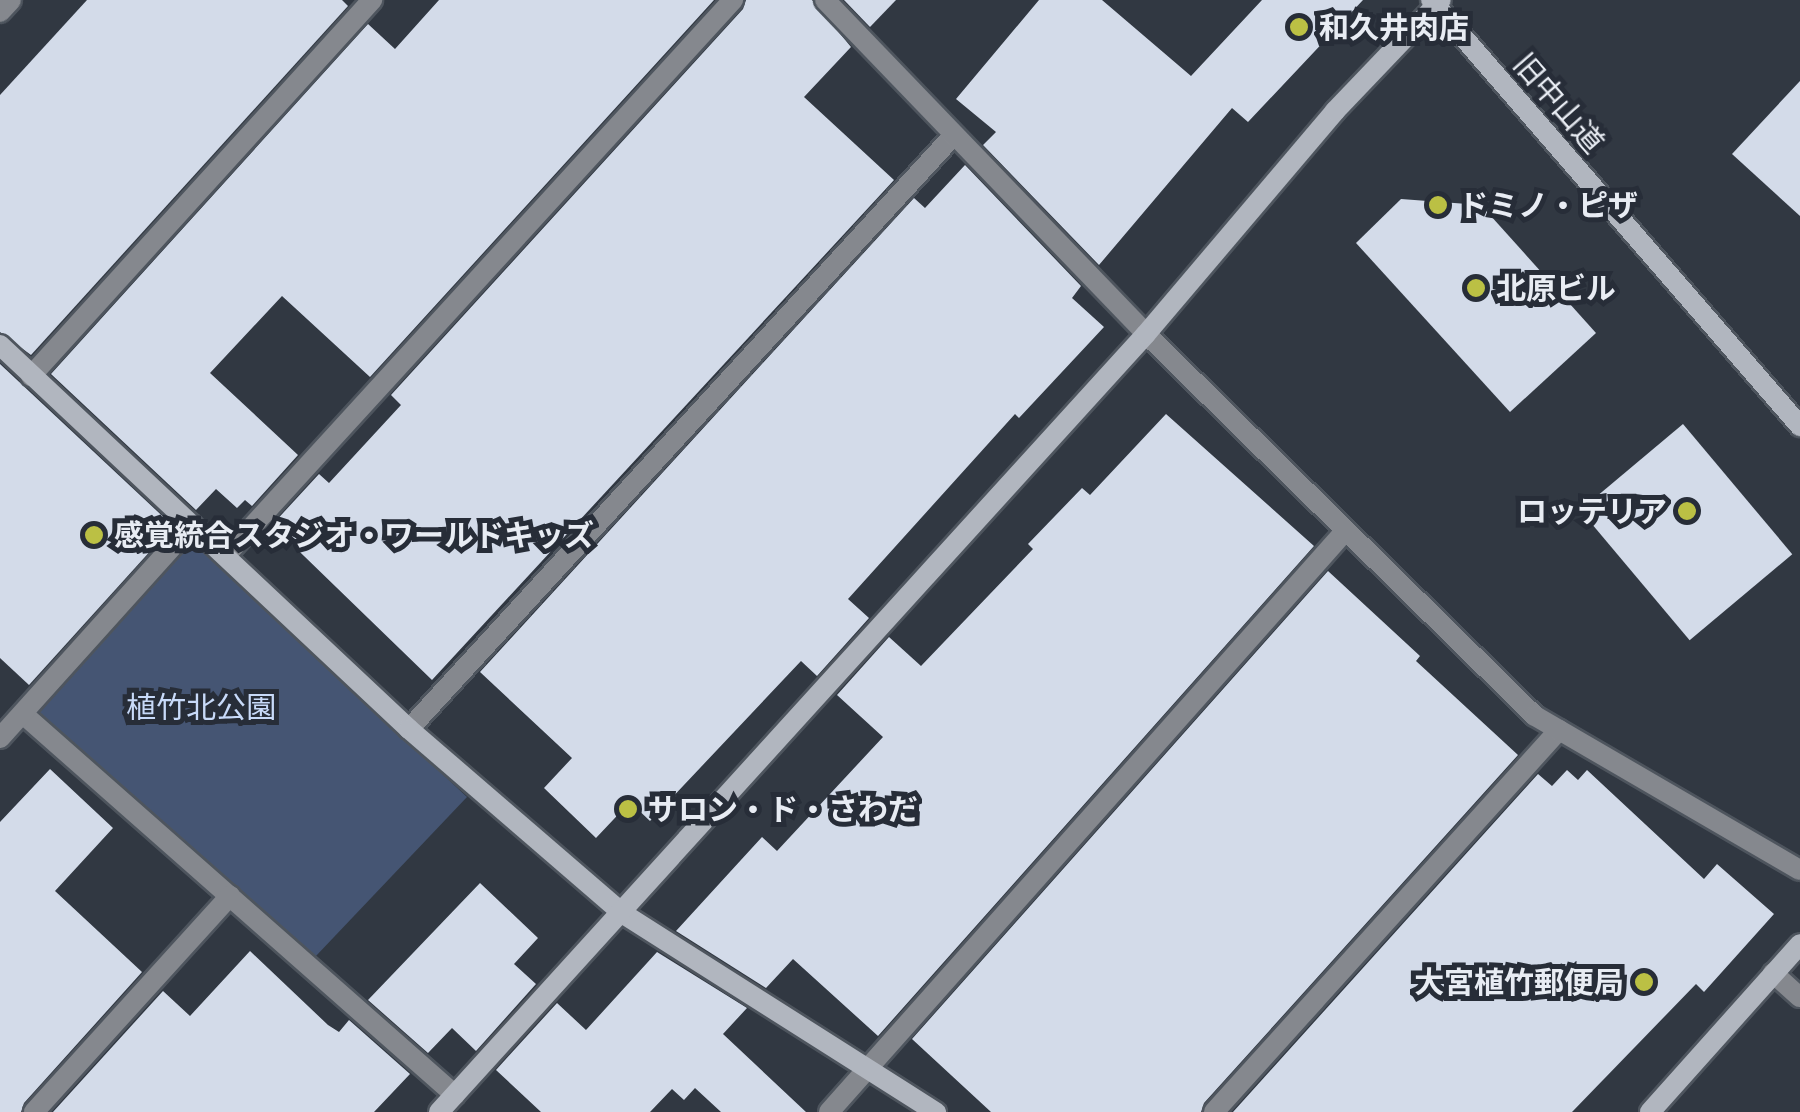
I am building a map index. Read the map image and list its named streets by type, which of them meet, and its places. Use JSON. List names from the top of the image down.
{
  "streets": {
    "street": ["旧中山道"]
  },
  "parks": ["植竹北公園"],
  "places": [
    "和久井肉店",
    "ドミノ・ピザ",
    "北原ビル",
    "ロッテリア",
    "感覚統合スタジオ・ワールドキッズ",
    "サロン・ド・さわだ",
    "大宮植竹郵便局"
  ]
}
